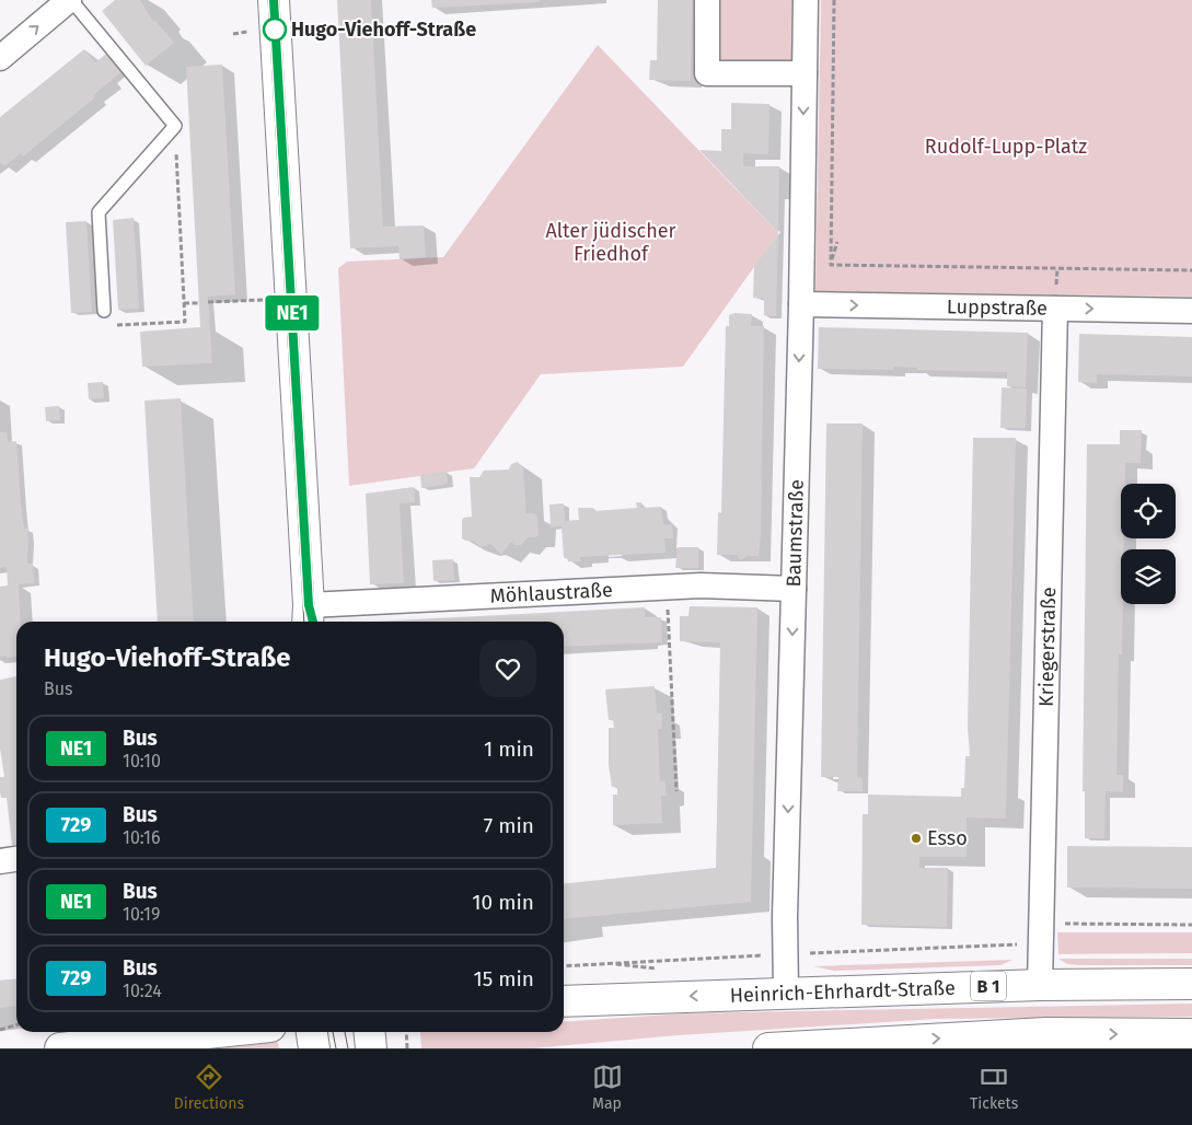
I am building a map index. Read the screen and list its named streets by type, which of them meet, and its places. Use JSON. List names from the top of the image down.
{
  "streets": {
    "main road": ["B 1", "Heinrich-Ehrhardt-Straße"],
    "street": [
      "Luppstraße",
      "Baumstraße",
      "Möhlaustraße",
      "Kriegerstraße"
    ]
  },
  "crossings": [
    ["Luppstraße", "Baumstraße"],
    ["Luppstraße", "Kriegerstraße"],
    ["Baumstraße", "Möhlaustraße"],
    ["Baumstraße", "Heinrich-Ehrhardt-Straße"],
    ["Kriegerstraße", "Heinrich-Ehrhardt-Straße"]
  ],
  "one_way": ["Luppstraße", "Baumstraße"],
  "parks": ["Rudolf-Lupp-Platz", "Alter jüdischer Friedhof"],
  "places": ["Hugo-Viehoff-Straße", "Esso"],
  "lines": ["bus line NE1"],
  "page": {
    "on_map": "NE1",
    "heading": ["Hugo-Viehoff-Straße", "Bus"],
    "list": [
      {
        "mark": "NE1",
        "name": "Bus",
        "note": "10:10",
        "value": "1 min"
      },
      {
        "mark": "729",
        "name": "Bus",
        "note": "10:16",
        "value": "7 min"
      },
      {
        "mark": "NE1",
        "name": "Bus",
        "note": "10:19",
        "value": "10 min"
      },
      {
        "mark": "729",
        "name": "Bus",
        "note": "10:24",
        "value": "15 min"
      }
    ],
    "tabs": ["Directions", "Map", "Tickets"]
  }
}
